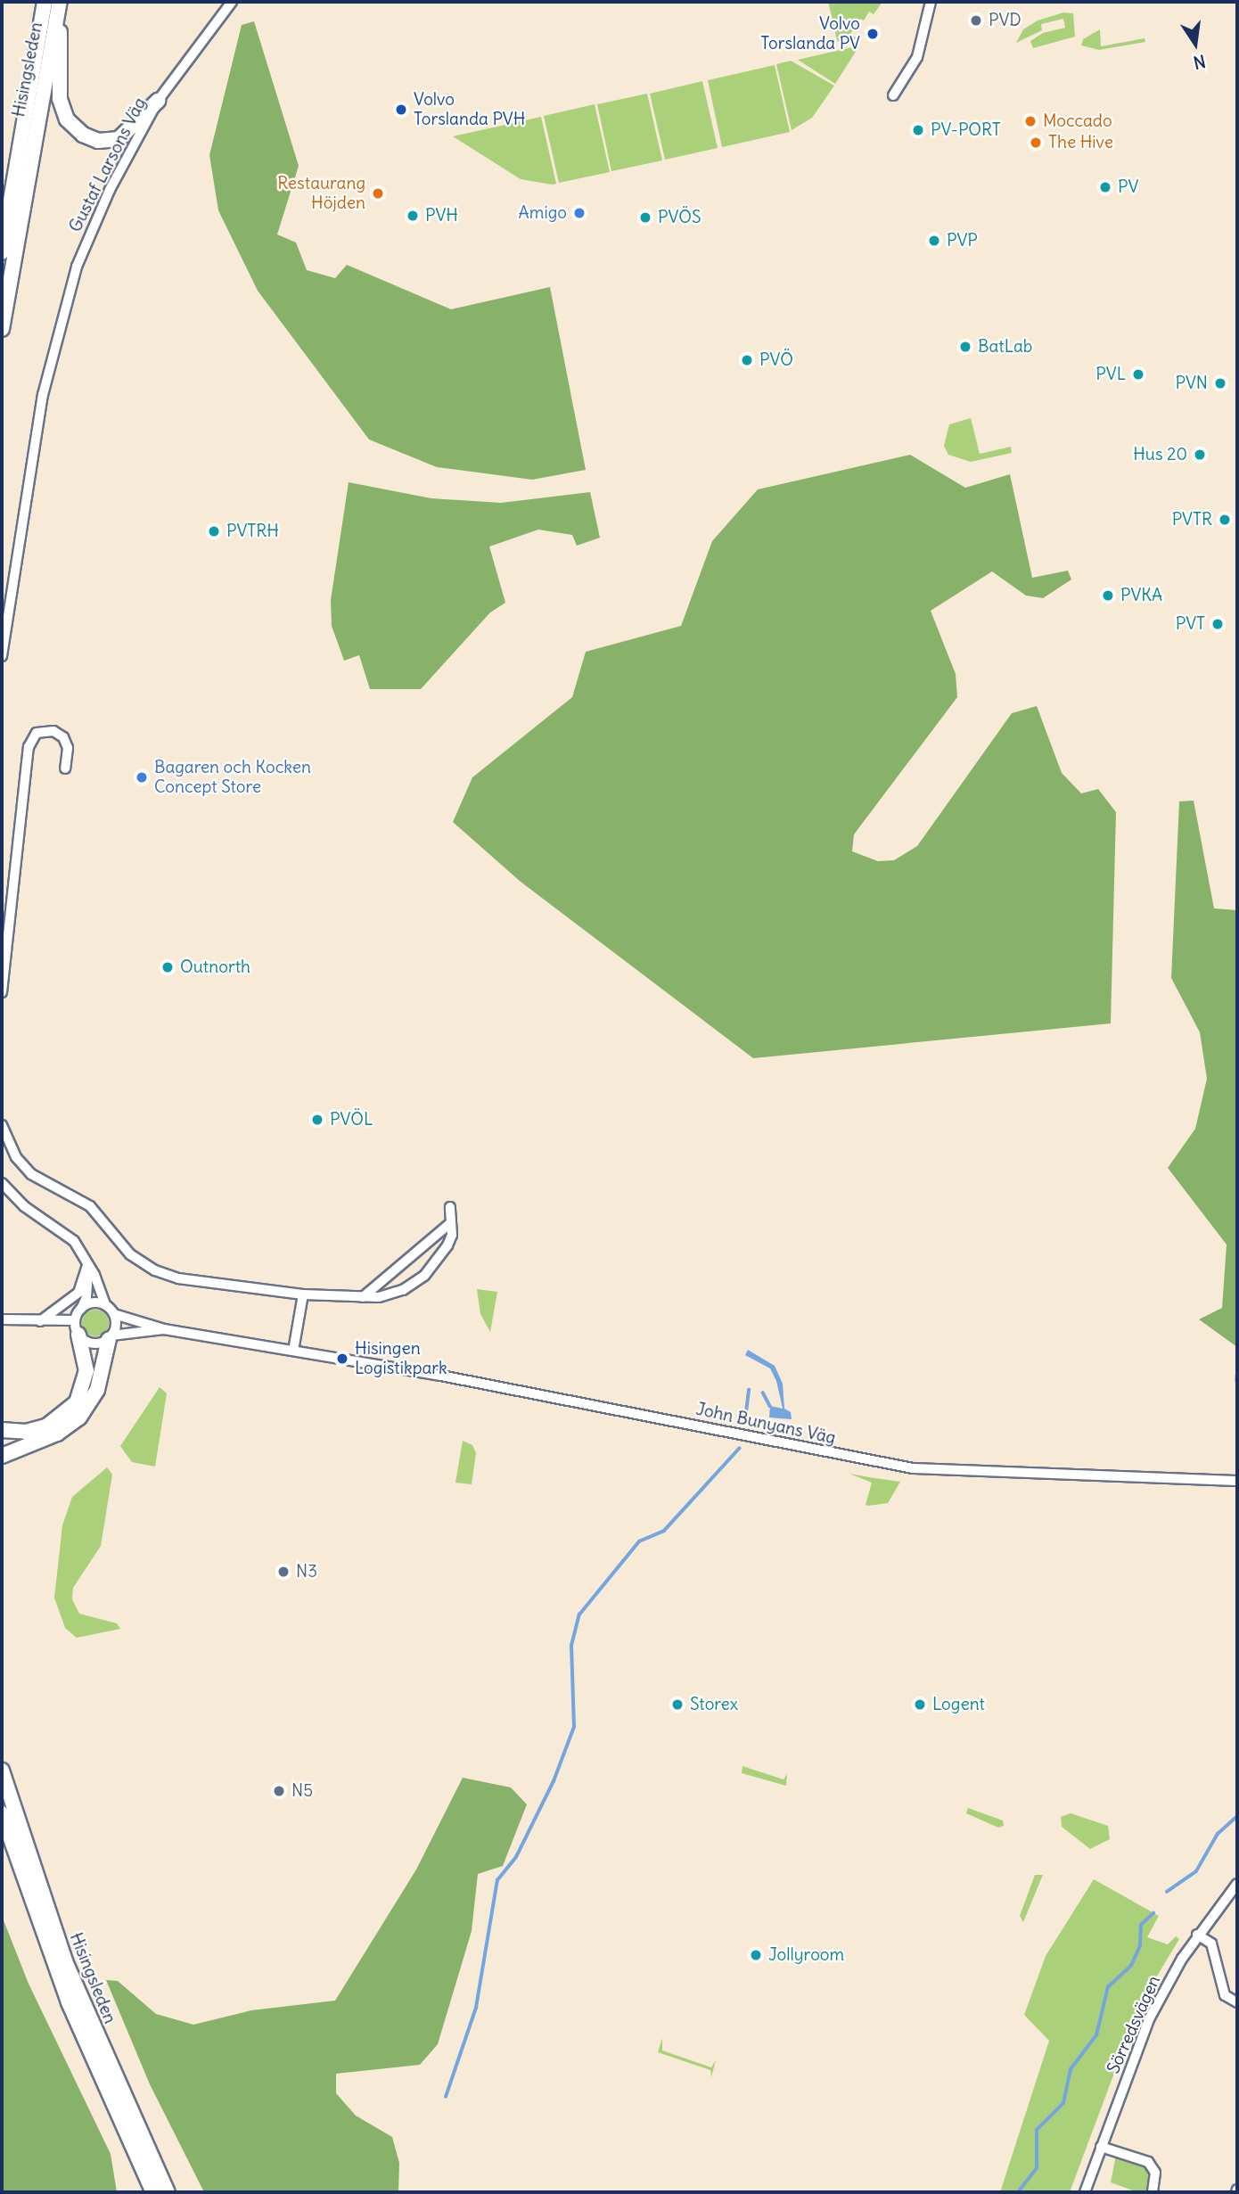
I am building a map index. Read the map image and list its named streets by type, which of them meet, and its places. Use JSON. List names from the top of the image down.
{
  "streets": {
    "highway": ["Hisingsleden"],
    "street": ["Gustaf Larsons Väg", "John Bunyans Väg", "Sörredsvägen"]
  },
  "places": [
    "PVD",
    "Volvo Torslanda PV",
    "Volvo Torslanda PVH",
    "Moccado",
    "PV-PORT",
    "The Hive",
    "PV",
    "Restaurang Höjden",
    "Amigo",
    "PVH",
    "PVÖS",
    "PVP",
    "BatLab",
    "PVÖ",
    "PVL",
    "PVN",
    "Hus 20",
    "PVTR",
    "PVTRH",
    "PVKA",
    "PVT",
    "Bagaren och Kocken Concept Store",
    "Outnorth",
    "PVÖL",
    "Hisingen Logistikpark",
    "N3",
    "Storex",
    "Logent",
    "N5",
    "Jollyroom"
  ],
  "north": "bottom"
}
